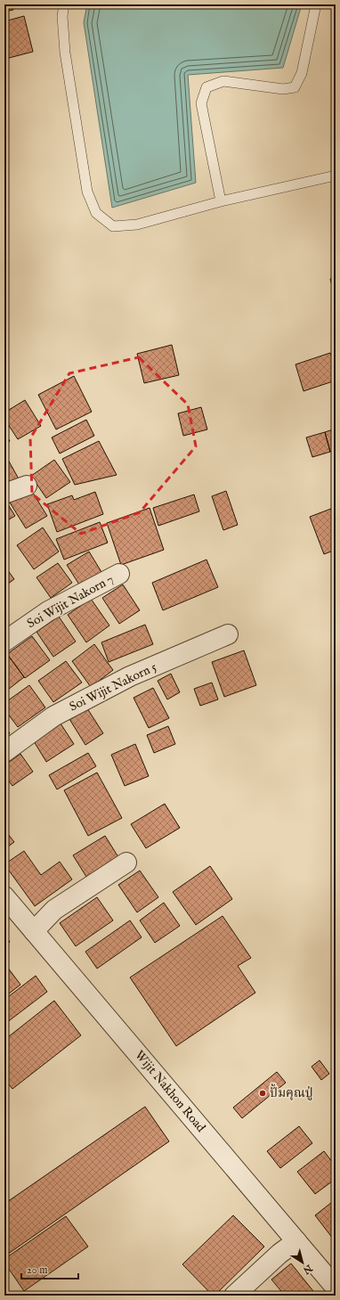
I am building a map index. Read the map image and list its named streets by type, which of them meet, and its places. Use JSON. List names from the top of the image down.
{
  "streets": {
    "street": ["Soi Wijit Nakorn 7", "Soi Wijit Nakorn 5", "Wijit Nakhon Road"]
  },
  "places": ["ปั้มคุณปู่"],
  "scale_bar": "20 m",
  "north": "bottom right"
}
